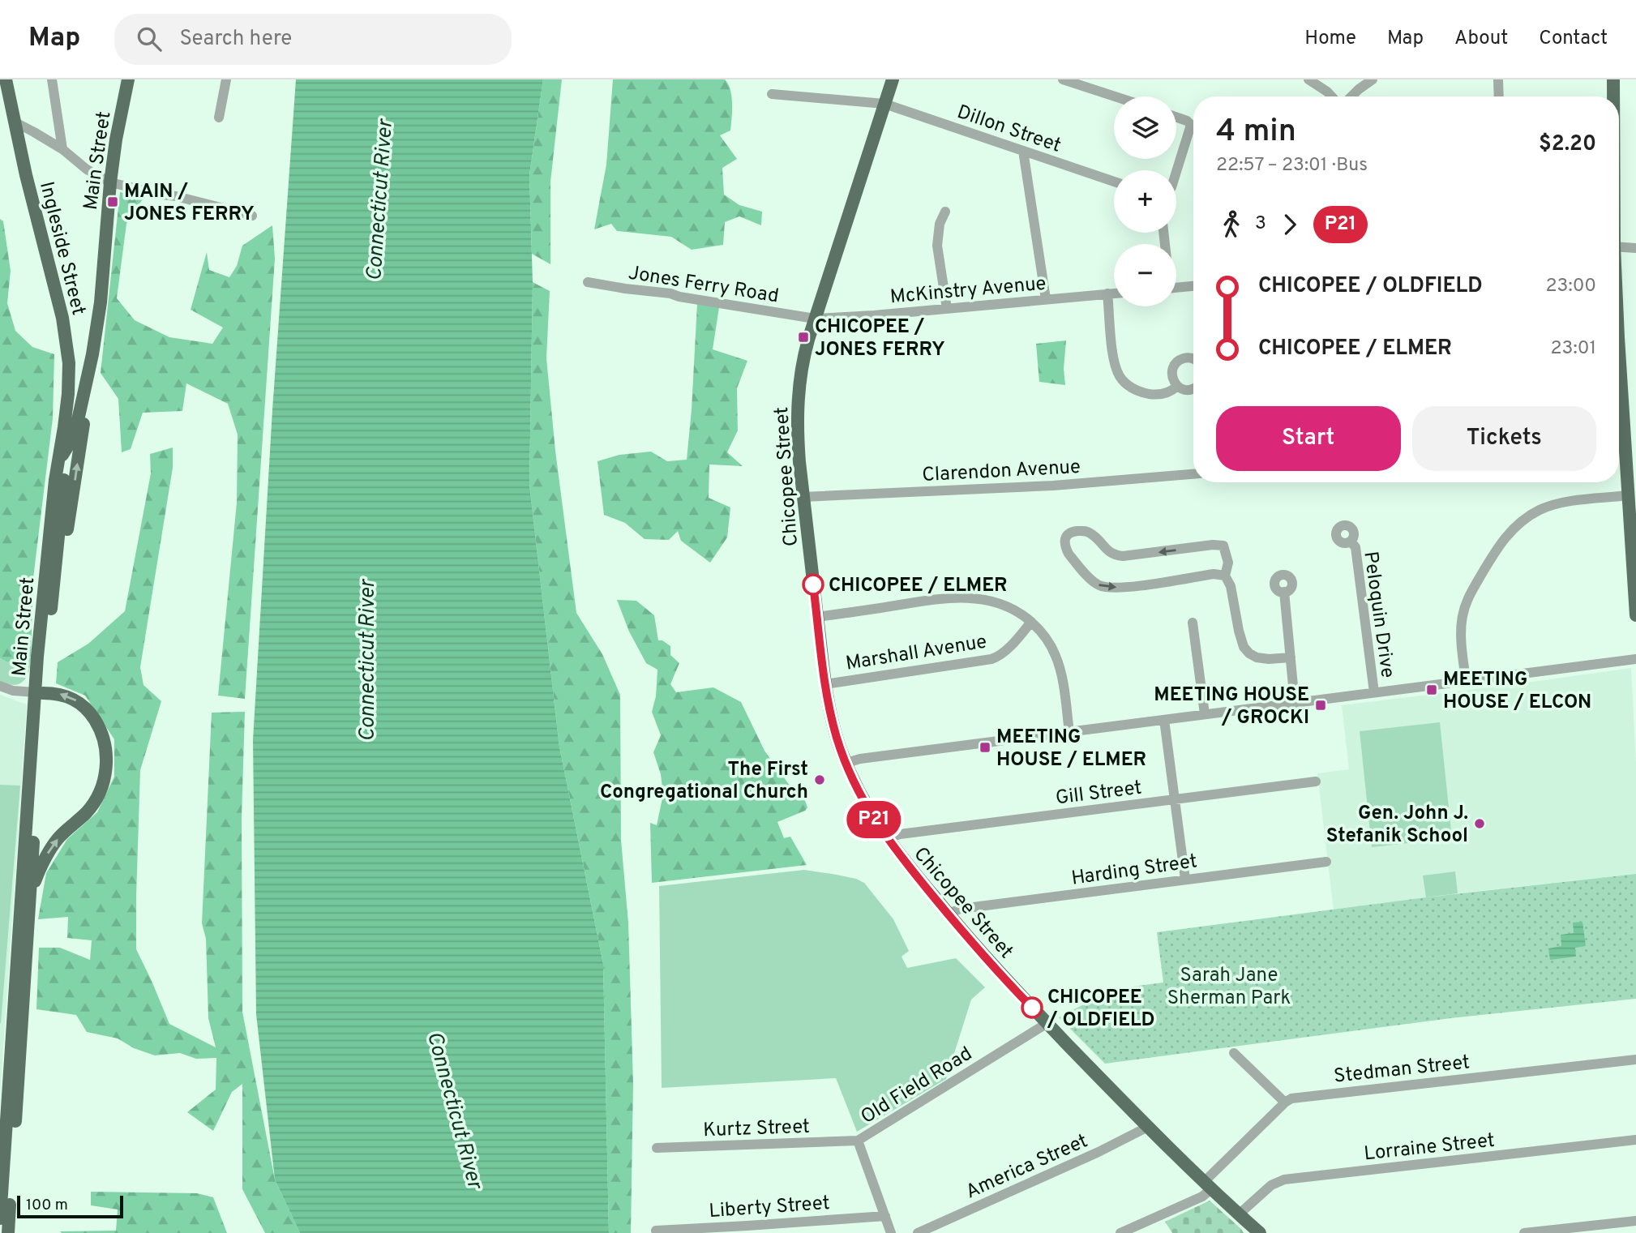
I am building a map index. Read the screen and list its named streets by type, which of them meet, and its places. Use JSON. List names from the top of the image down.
{
  "streets": {
    "main road": ["Main Street", "Ingleside Street", "Chicopee Street"],
    "street": [
      "Dillon Street",
      "Jones Ferry Road",
      "McKinstry Avenue",
      "Clarendon Avenue",
      "Peloquin Drive",
      "Marshall Avenue",
      "Gill Street",
      "Harding Street",
      "Stedman Street",
      "Old Field Road",
      "Kurtz Street",
      "Lorraine Street",
      "America Street",
      "Liberty Street"
    ]
  },
  "crossings": [
    ["Dillon Street", "Chicopee Street"],
    ["Main Street", "Ingleside Street"],
    ["Jones Ferry Road", "McKinstry Avenue"],
    ["Jones Ferry Road", "Chicopee Street"],
    ["McKinstry Avenue", "Chicopee Street"],
    ["Clarendon Avenue", "Chicopee Street"],
    ["Chicopee Street", "Marshall Avenue"],
    ["Chicopee Street", "Gill Street"],
    ["Chicopee Street", "Harding Street"],
    ["Chicopee Street", "Old Field Road"],
    ["Chicopee Street", "Lorraine Street"],
    ["Chicopee Street", "America Street"],
    ["Old Field Road", "Kurtz Street"],
    ["Old Field Road", "Liberty Street"]
  ],
  "water": ["Connecticut River"],
  "parks": ["Sarah Jane Sherman Park"],
  "places": {
    "transit": [
      "MAIN / JONES FERRY",
      "CHICOPEE / JONES FERRY",
      "MEETING HOUSE / ELCON",
      "MEETING HOUSE / GROCKI",
      "MEETING HOUSE / ELMER"
    ],
    "other": [
      "CHICOPEE / ELMER",
      "The First Congregational Church",
      "Gen. John J. Stefanik School",
      "CHICOPEE / OLDFIELD"
    ]
  },
  "lines": ["bus line P21"],
  "scale_bar": "100 m",
  "page": {
    "header": "Map",
    "search": "Search here",
    "nav": [
      "Home",
      "Map",
      "About",
      "Contact"
    ],
    "on_map": "P21",
    "map_buttons": ["+", "−"],
    "heading": ["4 min", "22:57 – 23:01 · Bus", "$2.20"],
    "legs": ["3", "P21"],
    "list": [
      {
        "name": "CHICOPEE / OLDFIELD",
        "value": "23:00"
      },
      {
        "name": "CHICOPEE / ELMER",
        "value": "23:01"
      }
    ],
    "buttons": ["Start", "Tickets"],
    "scale": "100 m"
  }
}
